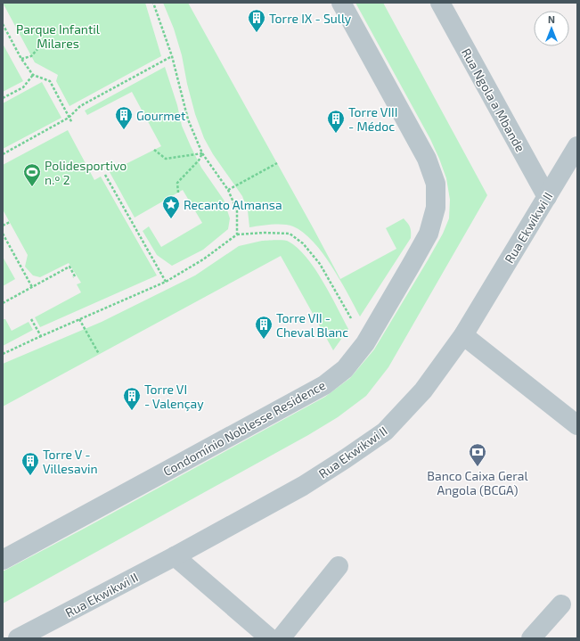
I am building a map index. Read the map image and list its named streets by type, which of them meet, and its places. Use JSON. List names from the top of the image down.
{
  "streets": {
    "street": ["Rua Ngola a Mbande", "Rua Ekwikwi II", "Condomínio Noblesse Residence"]
  },
  "crossings": [
    ["Rua Ngola a Mbande", "Rua Ekwikwi II"]
  ],
  "parks": ["Parque Infantil Milares"],
  "places": {
    "building": [
      "Torre IX - Sully",
      "Gourmet",
      "Torre VIII - Médoc",
      "Torre VII - Cheval Blanc",
      "Torre VI - Valençay",
      "Torre V - Villesavin"
    ],
    "sports": ["Polidesportivo n.º 2"],
    "place": ["Recanto Almansa"],
    "bank": ["Banco Caixa Geral Angola (BCGA)"]
  },
  "north": "top"
}
